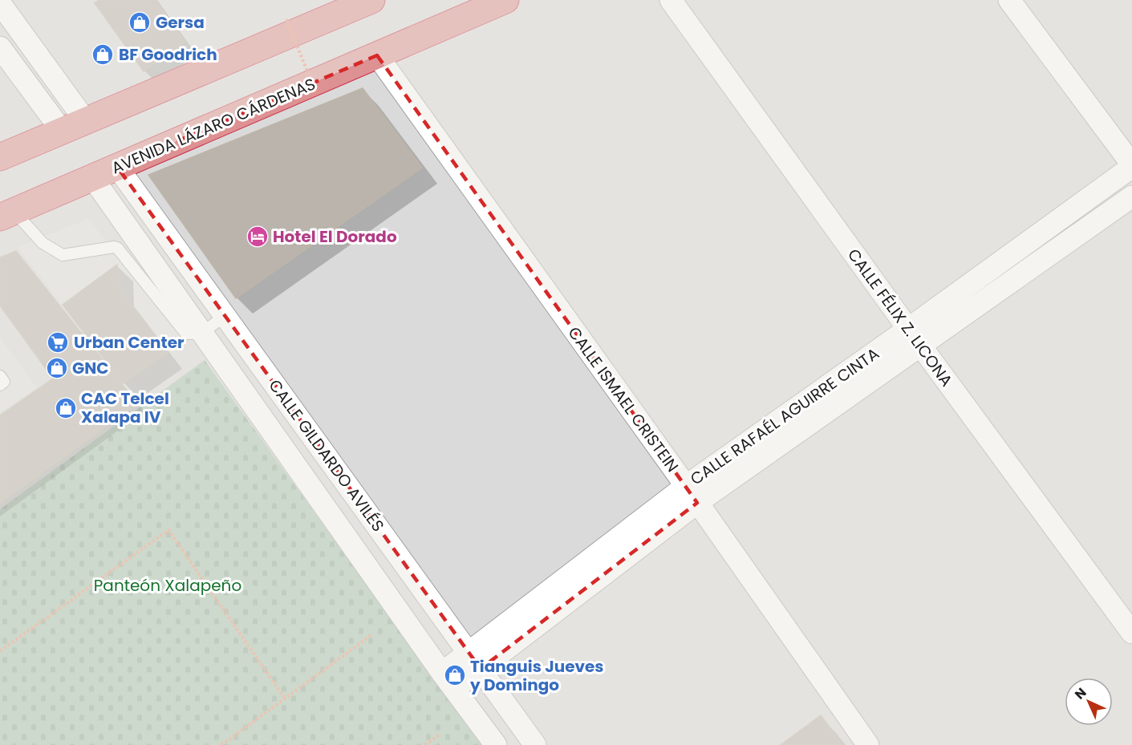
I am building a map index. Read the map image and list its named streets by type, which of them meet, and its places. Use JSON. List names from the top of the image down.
{
  "streets": {
    "highway": ["AVENIDA LÁZARO CÁRDENAS"],
    "street": [
      "CALLE FÉLIX Z. LICONA",
      "CALLE ISMAEL CRISTEIN",
      "CALLE RAFAÉL AGUIRRE CINTA",
      "CALLE GILDARDO AVILÉS"
    ]
  },
  "crossings": [
    ["AVENIDA LÁZARO CÁRDENAS", "CALLE ISMAEL CRISTEIN"],
    ["AVENIDA LÁZARO CÁRDENAS", "CALLE GILDARDO AVILÉS"],
    ["CALLE FÉLIX Z. LICONA", "CALLE RAFAÉL AGUIRRE CINTA"],
    ["CALLE ISMAEL CRISTEIN", "CALLE RAFAÉL AGUIRRE CINTA"],
    ["CALLE RAFAÉL AGUIRRE CINTA", "CALLE GILDARDO AVILÉS"]
  ],
  "parks": ["Panteón Xalapeño"],
  "places": {
    "shop": [
      "Gersa",
      "BF Goodrich",
      "GNC",
      "CAC Telcel Xalapa IV",
      "Tianguis Jueves y Domingo"
    ],
    "hotel": ["Hotel El Dorado"],
    "supermarket": ["Urban Center"]
  },
  "north": "top left"
}
